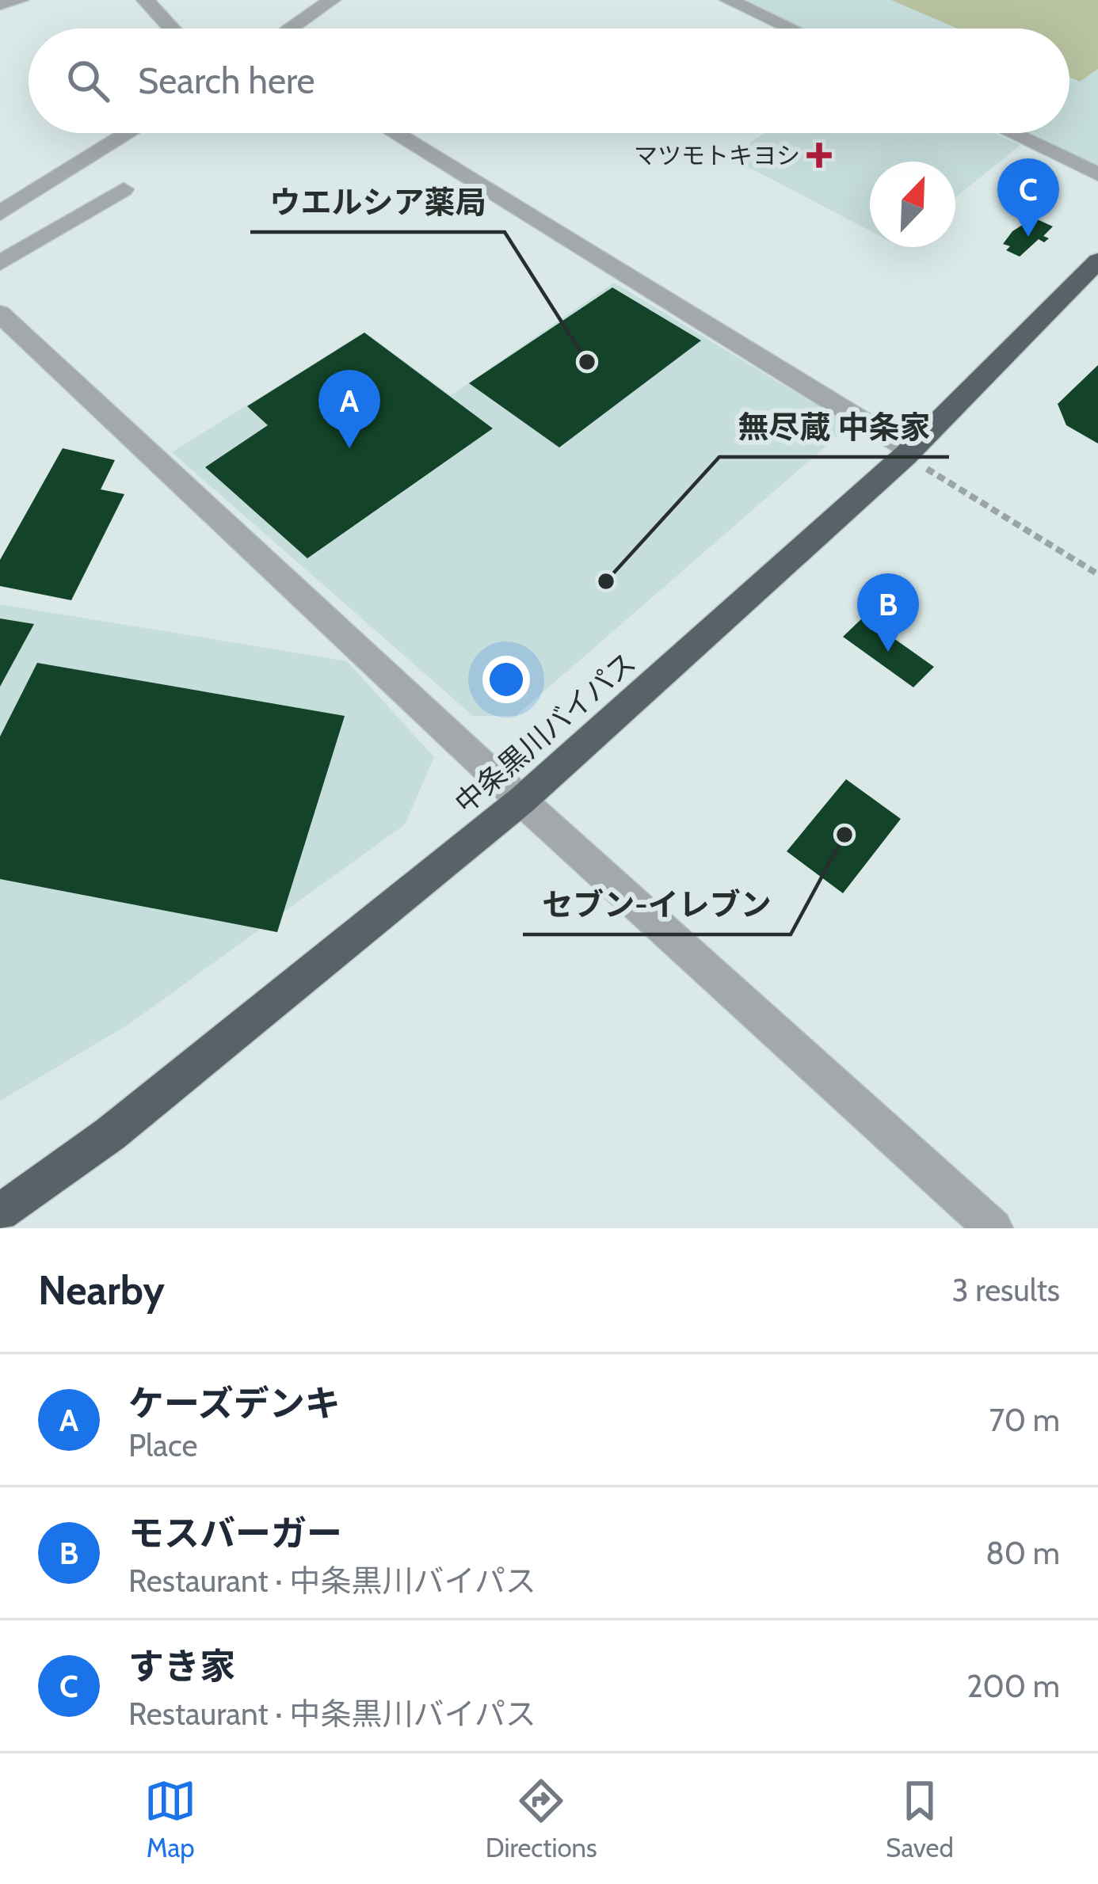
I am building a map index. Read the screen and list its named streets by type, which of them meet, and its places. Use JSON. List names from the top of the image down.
{
  "streets": {
    "highway": ["中条黒川バイパス"]
  },
  "places": {
    "health": ["マツモトキヨシ"],
    "other": ["ウエルシア薬局", "無尽蔵 中条家", "セブン-イレブン"]
  },
  "north": "top right",
  "page": {
    "search": "Search here",
    "pins": ["C", "A", "B"],
    "heading": ["Nearby", "3 results"],
    "list": [
      {
        "mark": "A",
        "name": "ケーズデンキ",
        "note": "Place",
        "value": "70 m"
      },
      {
        "mark": "B",
        "name": "モスバーガー",
        "note": "Restaurant · 中条黒川バイパス",
        "value": "80 m"
      },
      {
        "mark": "C",
        "name": "すき家",
        "note": "Restaurant · 中条黒川バイパス",
        "value": "200 m"
      }
    ],
    "nav": ["Map", "Directions", "Saved"]
  }
}
